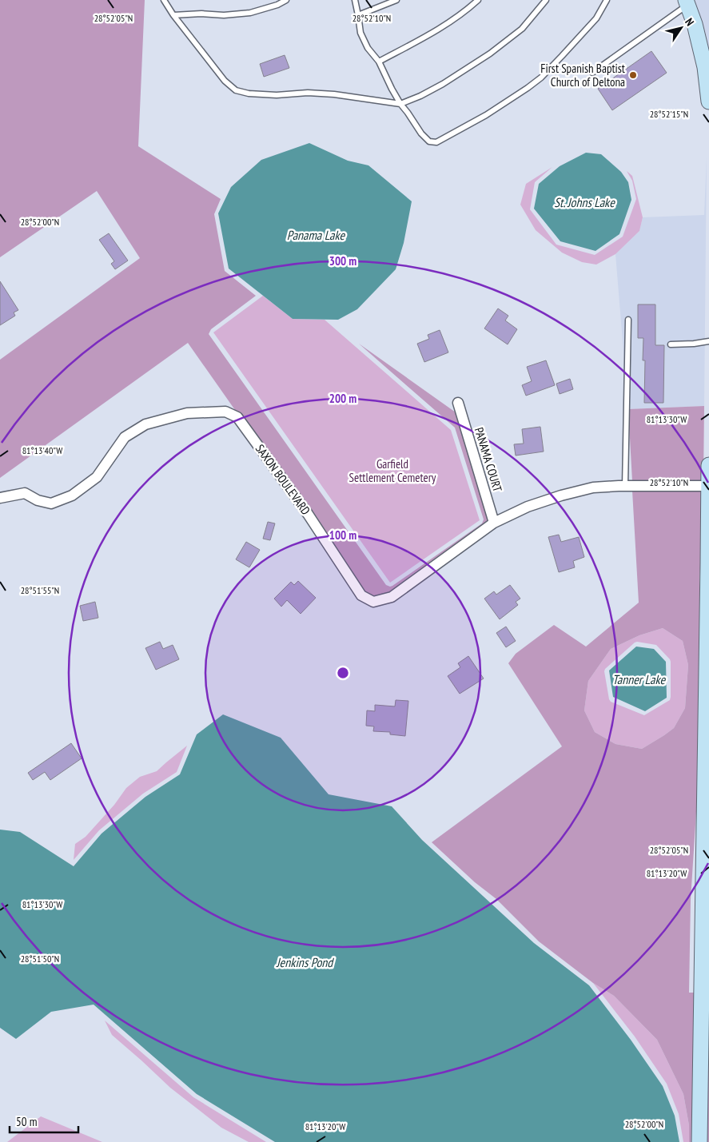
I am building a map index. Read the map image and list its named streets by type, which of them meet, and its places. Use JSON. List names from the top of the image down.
{
  "streets": {
    "street": ["PANAMA COURT", "SAXON BOULEVARD"]
  },
  "crossings": [
    ["PANAMA COURT", "SAXON BOULEVARD"]
  ],
  "water": [
    "St. Johns Lake",
    "Panama Lake",
    "Tanner Lake",
    "Jenkins Pond"
  ],
  "parks": ["Garfield Settlement Cemetery"],
  "places": ["First Spanish Baptist Church of Deltona"],
  "scale_bar": "50 m",
  "north": "top right",
  "coordinates": [
    "28°52'05\"N",
    "28°52'10\"N",
    "28°52'15\"N",
    "28°52'00\"N",
    "81°13'30\"W",
    "81°13'40\"W",
    "28°51'55\"N",
    "81°13'20\"W",
    "28°51'50\"N"
  ],
  "rings": ["300 m", "200 m", "100 m"]
}
